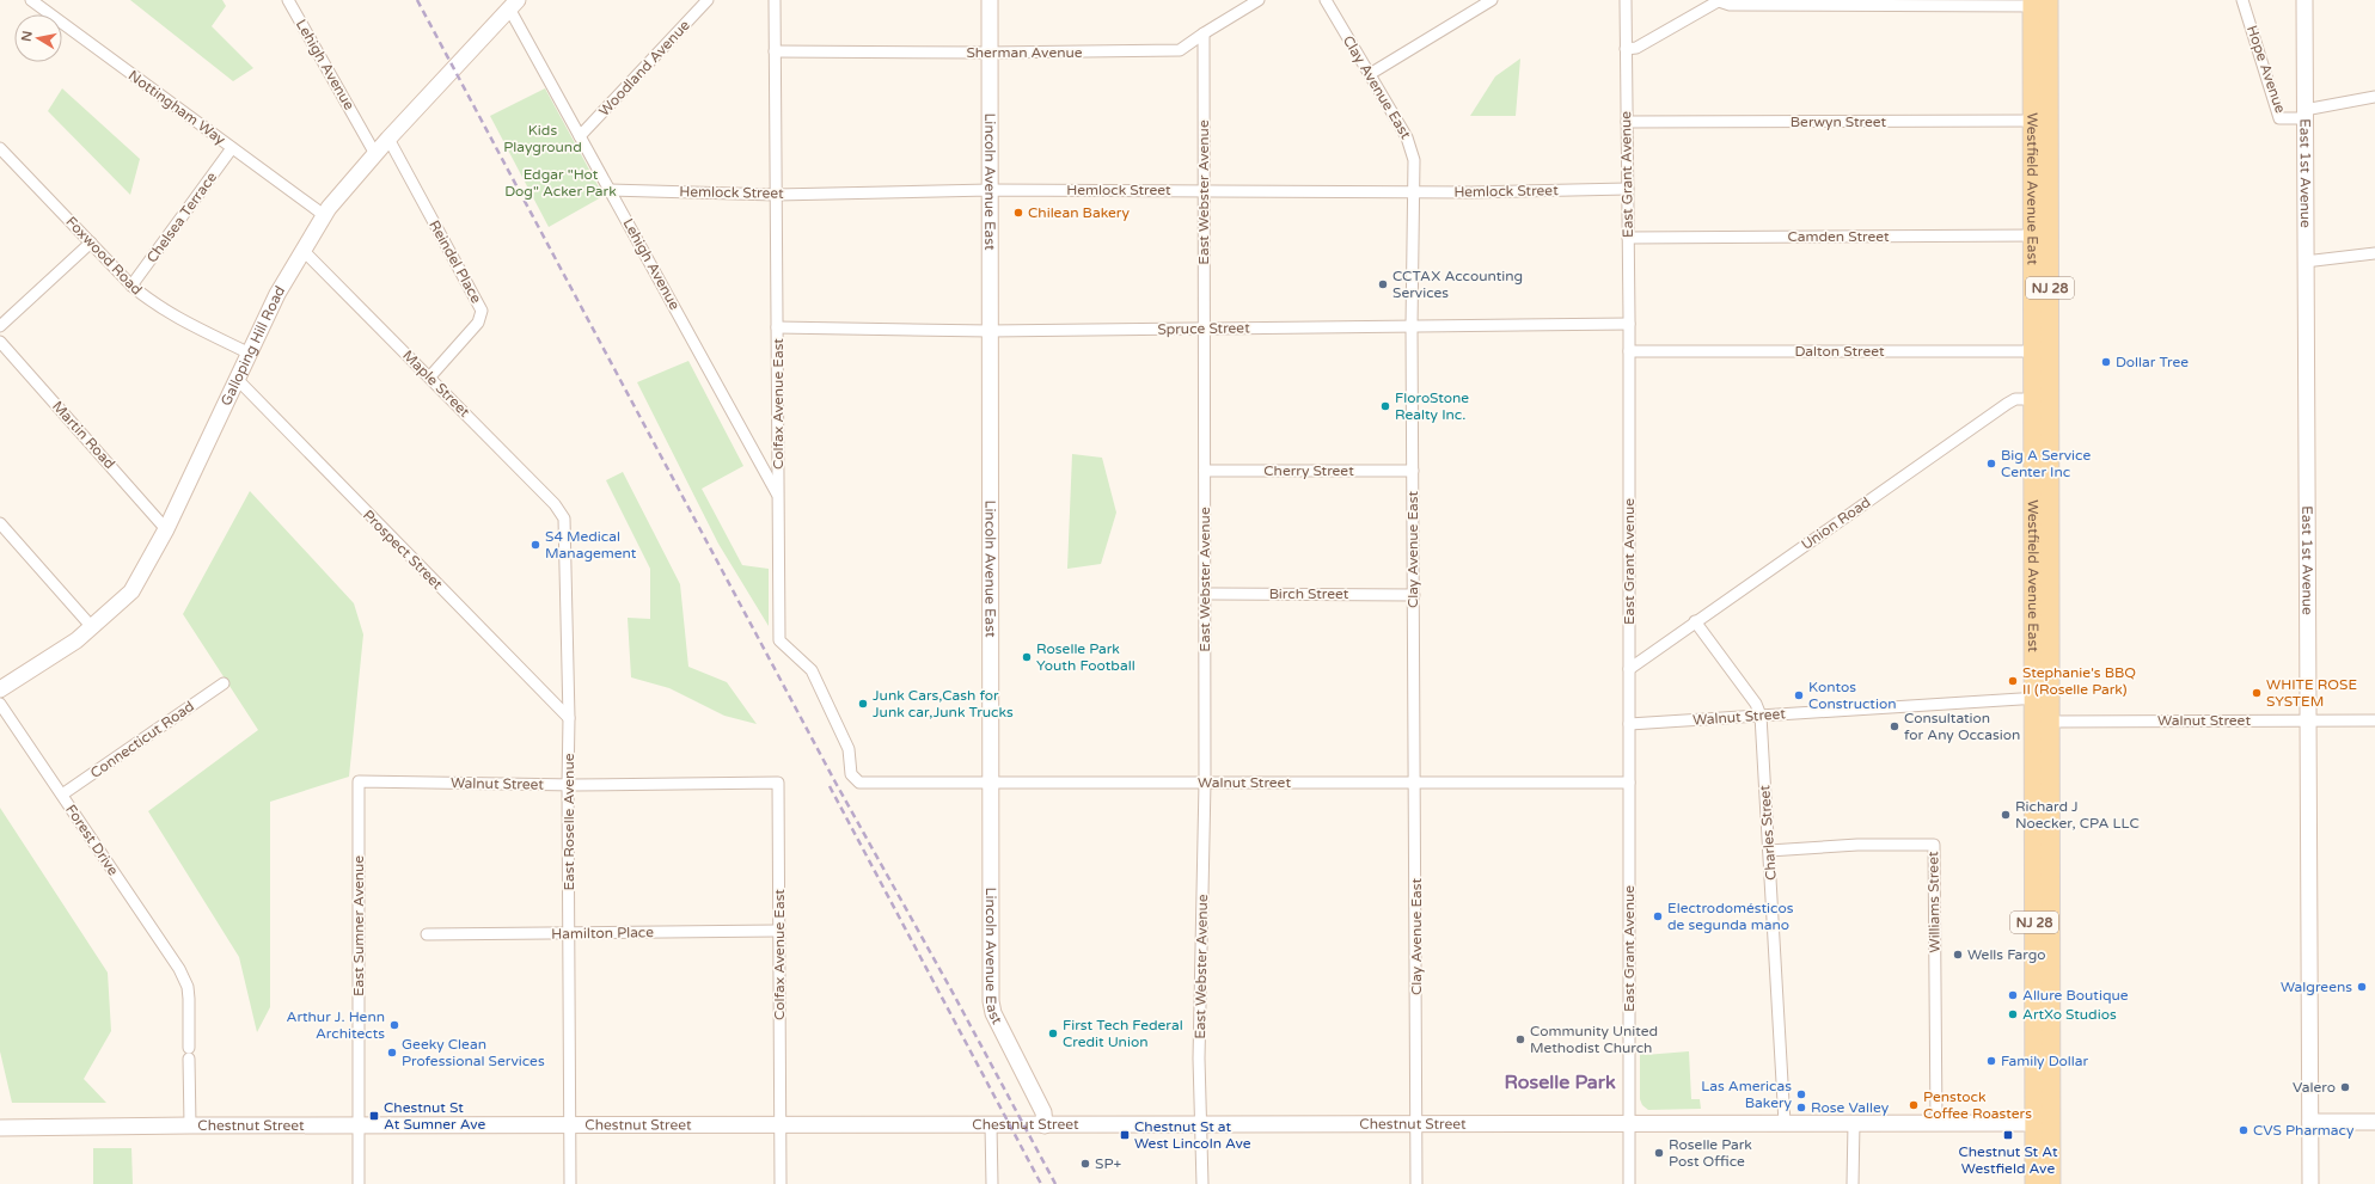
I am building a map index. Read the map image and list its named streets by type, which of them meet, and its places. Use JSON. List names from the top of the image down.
{
  "streets": {
    "main road": ["Westfield Avenue East", "NJ 28"],
    "street": [
      "Sherman Avenue",
      "Lehigh Avenue",
      "Woodland Avenue",
      "Hope Avenue",
      "Clay Avenue East",
      "Nottingham Way",
      "Berwyn Street",
      "East 1st Avenue",
      "East Grant Avenue",
      "Lincoln Avenue East",
      "Hemlock Street",
      "East Webster Avenue",
      "Chelsea Terrace",
      "Camden Street",
      "Foxwood Road",
      "Reindel Place",
      "Spruce Street",
      "Galloping Hill Road",
      "Dalton Street",
      "Maple Street",
      "Colfax Avenue East",
      "Martin Road",
      "Cherry Street",
      "Union Road",
      "Prospect Street",
      "Birch Street",
      "Walnut Street",
      "Connecticut Road",
      "East Roselle Avenue",
      "Charles Street",
      "Forest Drive",
      "Williams Street",
      "East Sumner Avenue",
      "Hamilton Place",
      "Chestnut Street"
    ]
  },
  "crossings": [
    ["Sherman Avenue", "Lincoln Avenue East"],
    ["Sherman Avenue", "East Webster Avenue"],
    ["Sherman Avenue", "Colfax Avenue East"],
    ["Lehigh Avenue", "Woodland Avenue"],
    ["Lehigh Avenue", "Hemlock Street"],
    ["Lehigh Avenue", "Galloping Hill Road"],
    ["Lehigh Avenue", "Colfax Avenue East"],
    ["Hope Avenue", "East 1st Avenue"],
    ["Clay Avenue East", "Hemlock Street"],
    ["Clay Avenue East", "Spruce Street"],
    ["Clay Avenue East", "Cherry Street"],
    ["Clay Avenue East", "Birch Street"],
    ["Clay Avenue East", "Walnut Street"],
    ["Clay Avenue East", "Chestnut Street"],
    ["Nottingham Way", "Chelsea Terrace"],
    ["Nottingham Way", "Galloping Hill Road"],
    ["Berwyn Street", "East Grant Avenue"],
    ["Berwyn Street", "Westfield Avenue East"],
    ["East 1st Avenue", "Walnut Street"],
    ["East Grant Avenue", "Hemlock Street"],
    ["East Grant Avenue", "Camden Street"],
    ["East Grant Avenue", "Spruce Street"],
    ["East Grant Avenue", "Dalton Street"],
    ["East Grant Avenue", "Union Road"],
    ["East Grant Avenue", "Walnut Street"],
    ["East Grant Avenue", "Chestnut Street"],
    ["Lincoln Avenue East", "Hemlock Street"],
    ["Lincoln Avenue East", "Spruce Street"],
    ["Lincoln Avenue East", "Walnut Street"],
    ["Lincoln Avenue East", "Chestnut Street"],
    ["Westfield Avenue East", "Camden Street"],
    ["Westfield Avenue East", "NJ 28"],
    ["Westfield Avenue East", "Dalton Street"],
    ["Westfield Avenue East", "Union Road"],
    ["Westfield Avenue East", "Walnut Street"],
    ["Westfield Avenue East", "Chestnut Street"],
    ["Hemlock Street", "East Webster Avenue"],
    ["Hemlock Street", "Colfax Avenue East"],
    ["East Webster Avenue", "Spruce Street"],
    ["East Webster Avenue", "Cherry Street"],
    ["East Webster Avenue", "Birch Street"],
    ["East Webster Avenue", "Walnut Street"],
    ["East Webster Avenue", "Chestnut Street"],
    ["Chelsea Terrace", "Foxwood Road"],
    ["Foxwood Road", "Galloping Hill Road"],
    ["Reindel Place", "Galloping Hill Road"],
    ["Reindel Place", "Maple Street"],
    ["NJ 28", "Chestnut Street"],
    ["Spruce Street", "Colfax Avenue East"],
    ["Galloping Hill Road", "Maple Street"],
    ["Galloping Hill Road", "Martin Road"],
    ["Galloping Hill Road", "Prospect Street"],
    ["Maple Street", "East Roselle Avenue"],
    ["Colfax Avenue East", "Walnut Street"],
    ["Colfax Avenue East", "Hamilton Place"],
    ["Colfax Avenue East", "Chestnut Street"],
    ["Union Road", "Charles Street"],
    ["Prospect Street", "East Roselle Avenue"],
    ["Walnut Street", "East Roselle Avenue"],
    ["Walnut Street", "Charles Street"],
    ["Walnut Street", "East Sumner Avenue"],
    ["Connecticut Road", "Forest Drive"],
    ["East Roselle Avenue", "Hamilton Place"],
    ["East Roselle Avenue", "Chestnut Street"],
    ["Charles Street", "Williams Street"],
    ["Charles Street", "Chestnut Street"],
    ["Forest Drive", "Chestnut Street"],
    ["Williams Street", "Chestnut Street"],
    ["East Sumner Avenue", "Chestnut Street"]
  ],
  "districts": ["Roselle Park"],
  "parks": ["Kids Playground", "Edgar \"Hot Dog\" Acker Park"],
  "places": {
    "other": [
      "Chilean Bakery",
      "CCTAX Accounting Services",
      "Dollar Tree",
      "FloroStone Realty Inc.",
      "Big A Service Center Inc",
      "S4 Medical Management",
      "Roselle Park Youth Football",
      "Stephanie's BBQ II (Roselle Park)",
      "WHITE ROSE SYSTEM",
      "Kontos Construction",
      "Junk Cars,Cash for Junk car,Junk Trucks",
      "Consultation for Any Occasion",
      "Richard J Noecker, CPA LLC",
      "Electrodomésticos de segunda mano",
      "Wells Fargo",
      "Walgreens",
      "Allure Boutique",
      "ArtXo Studios",
      "Arthur J. Henn Architects",
      "First Tech Federal Credit Union",
      "Community United Methodist Church",
      "Geeky Clean Professional Services",
      "Family Dollar",
      "Valero",
      "Las Americas Bakery",
      "Penstock Coffee Roasters",
      "Rose Valley",
      "CVS Pharmacy",
      "Roselle Park Post Office",
      "SP+"
    ],
    "transit": ["Chestnut St At Sumner Ave", "Chestnut St at West Lincoln Ave", "Chestnut St At Westfield Ave"]
  },
  "north": "left"
}
